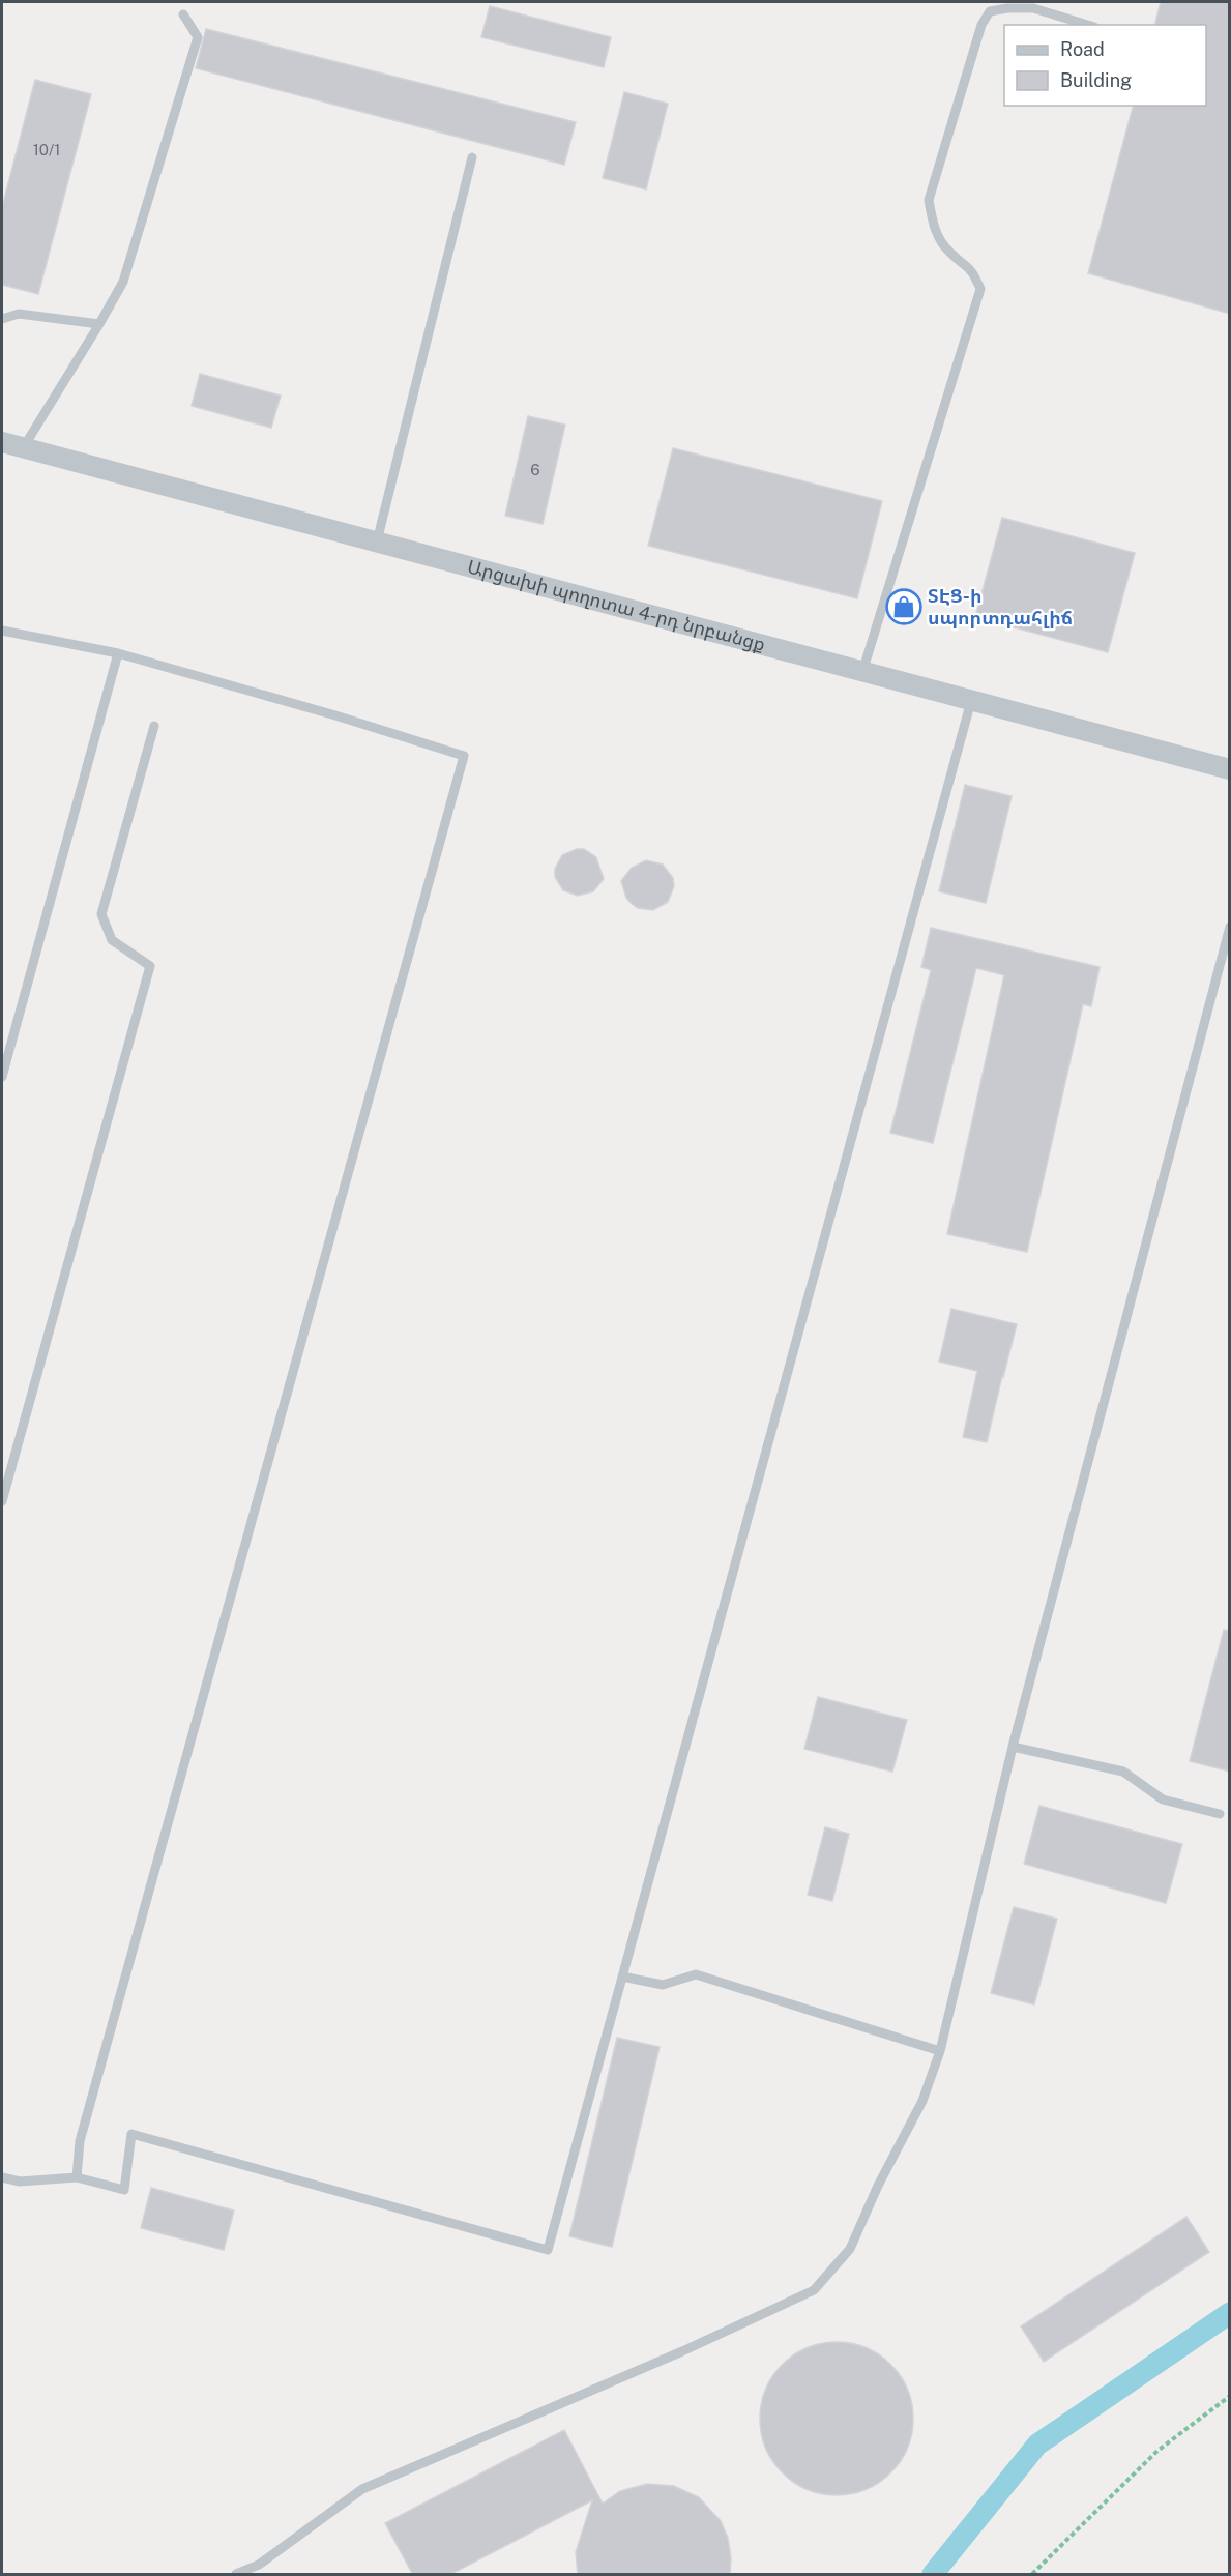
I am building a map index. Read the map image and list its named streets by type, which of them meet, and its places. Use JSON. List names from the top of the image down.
{
  "streets": {
    "street": ["Արցախի պողոտա 4-րդ նրբանցք"]
  },
  "places": {
    "shop": ["ՏԷՑ-ի սպորտդահլիճ"]
  },
  "house_numbers": ["10/1", "6"],
  "legend": ["Road", "Building"]
}
